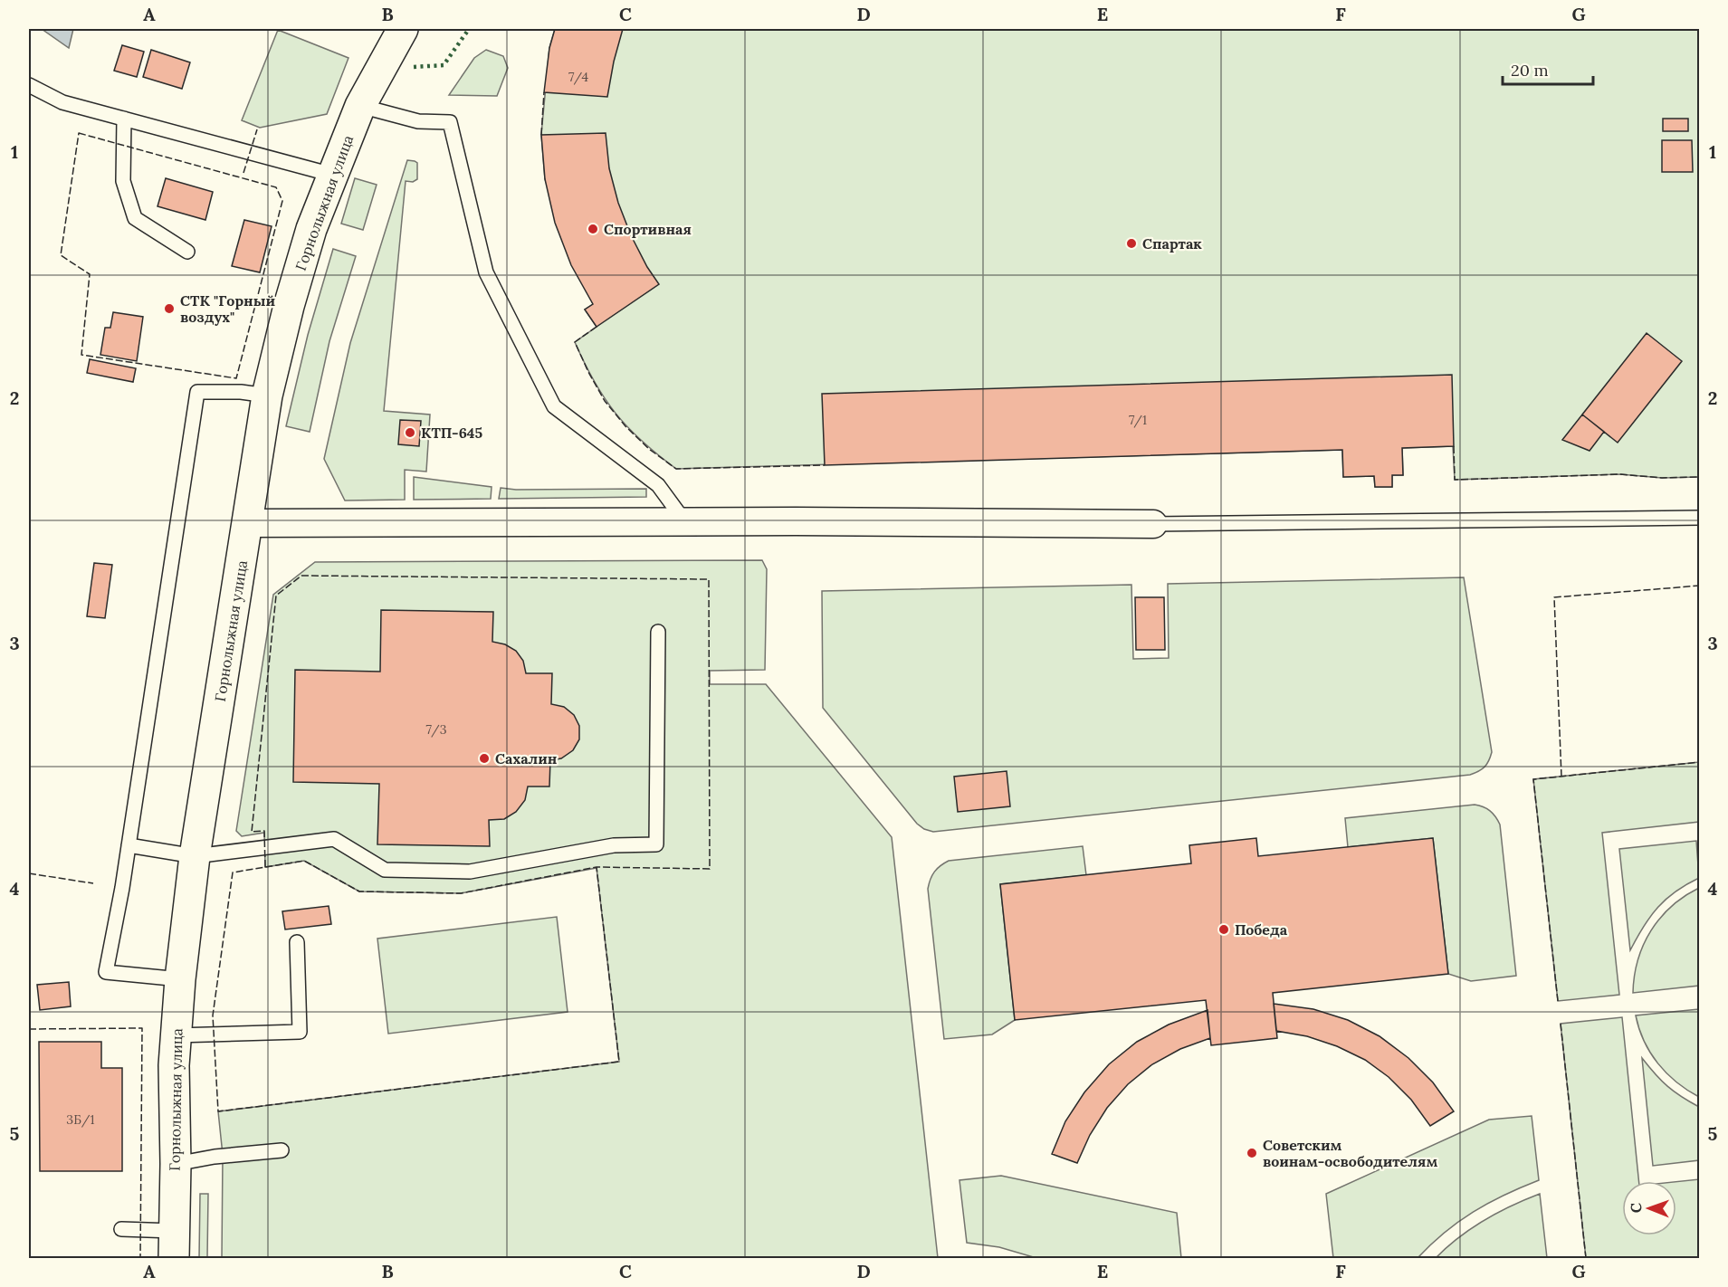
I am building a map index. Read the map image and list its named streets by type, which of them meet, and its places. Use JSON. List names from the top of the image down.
{
  "streets": {
    "street": ["Горнолыжная улица"]
  },
  "places": [
    "Спортивная",
    "Спартак",
    "СТК \"Горный воздух\"",
    "КТП-645",
    "Сахалин",
    "Победа",
    "Советским воинам-освободителям"
  ],
  "house_numbers": [
    "7/4",
    "7/1",
    "7/3",
    "3Б/1"
  ],
  "scale_bar": "20 m",
  "north": "left",
  "grid": {
    "columns": [
      "A",
      "B",
      "C",
      "D",
      "E",
      "F",
      "G"
    ],
    "rows": [
      "1",
      "2",
      "3",
      "4",
      "5"
    ]
  }
}
